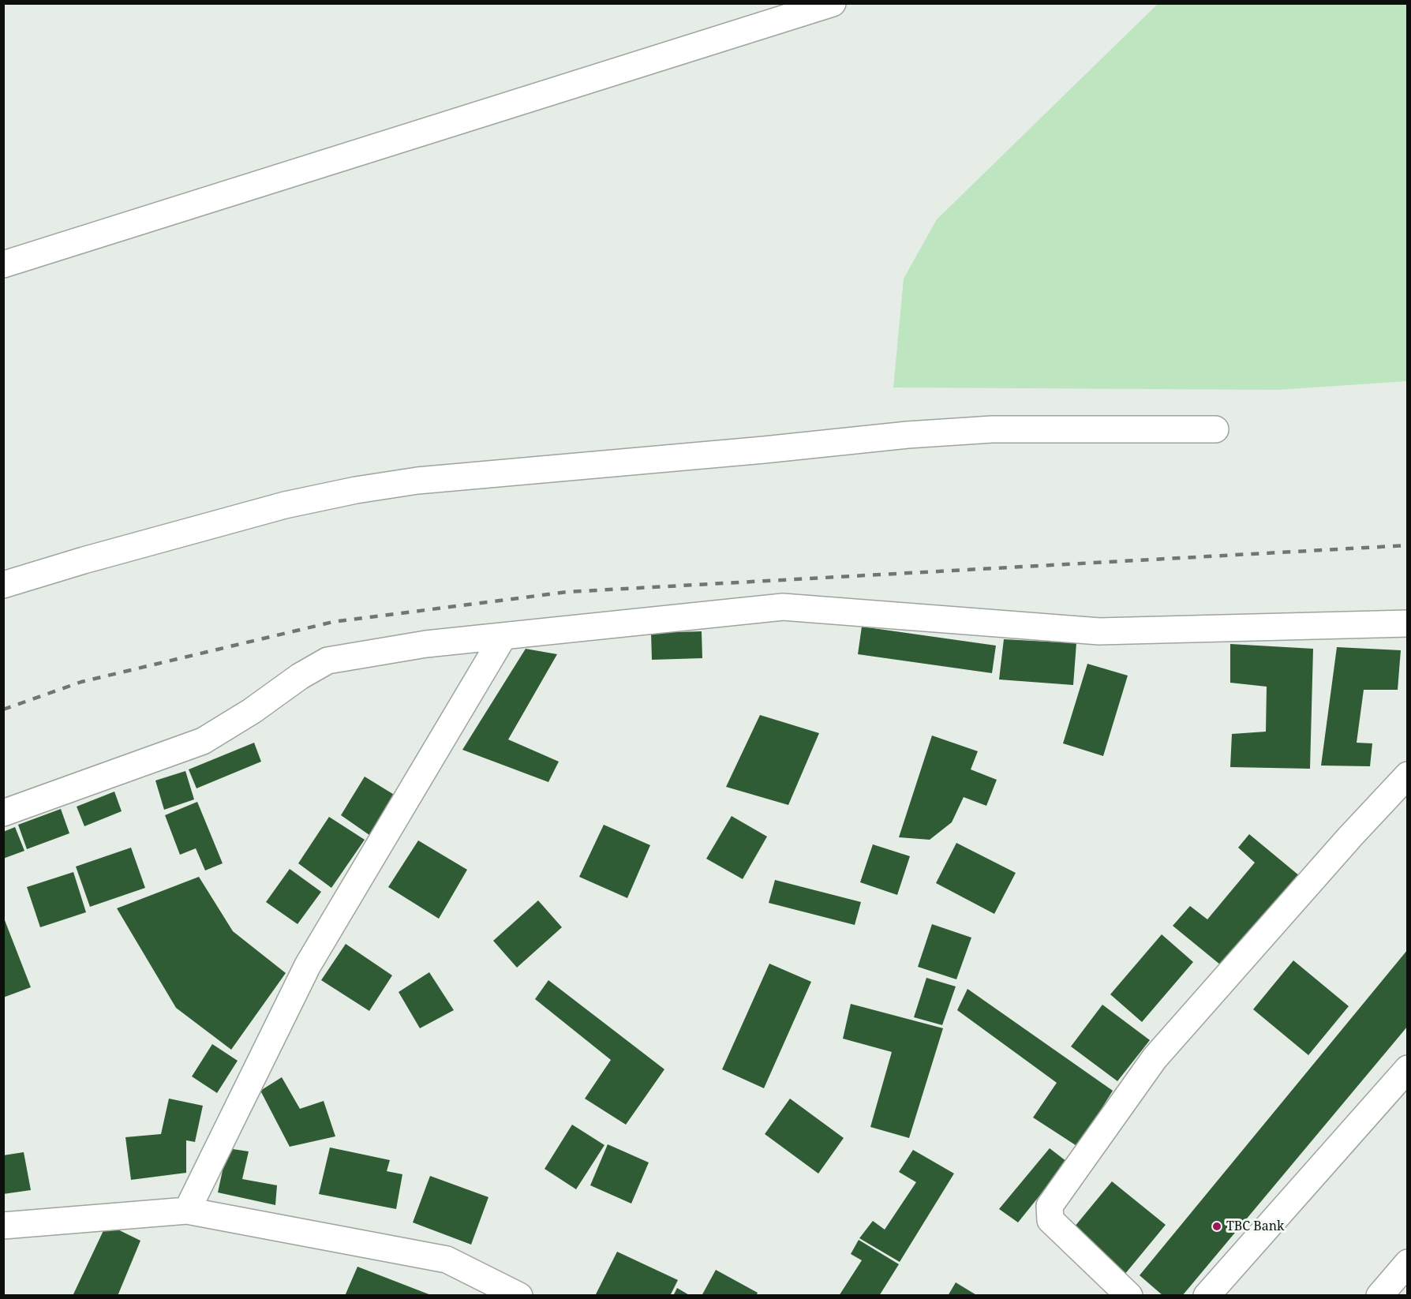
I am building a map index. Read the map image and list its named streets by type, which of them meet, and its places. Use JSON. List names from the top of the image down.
{
  "places": ["TBC Bank"]
}
